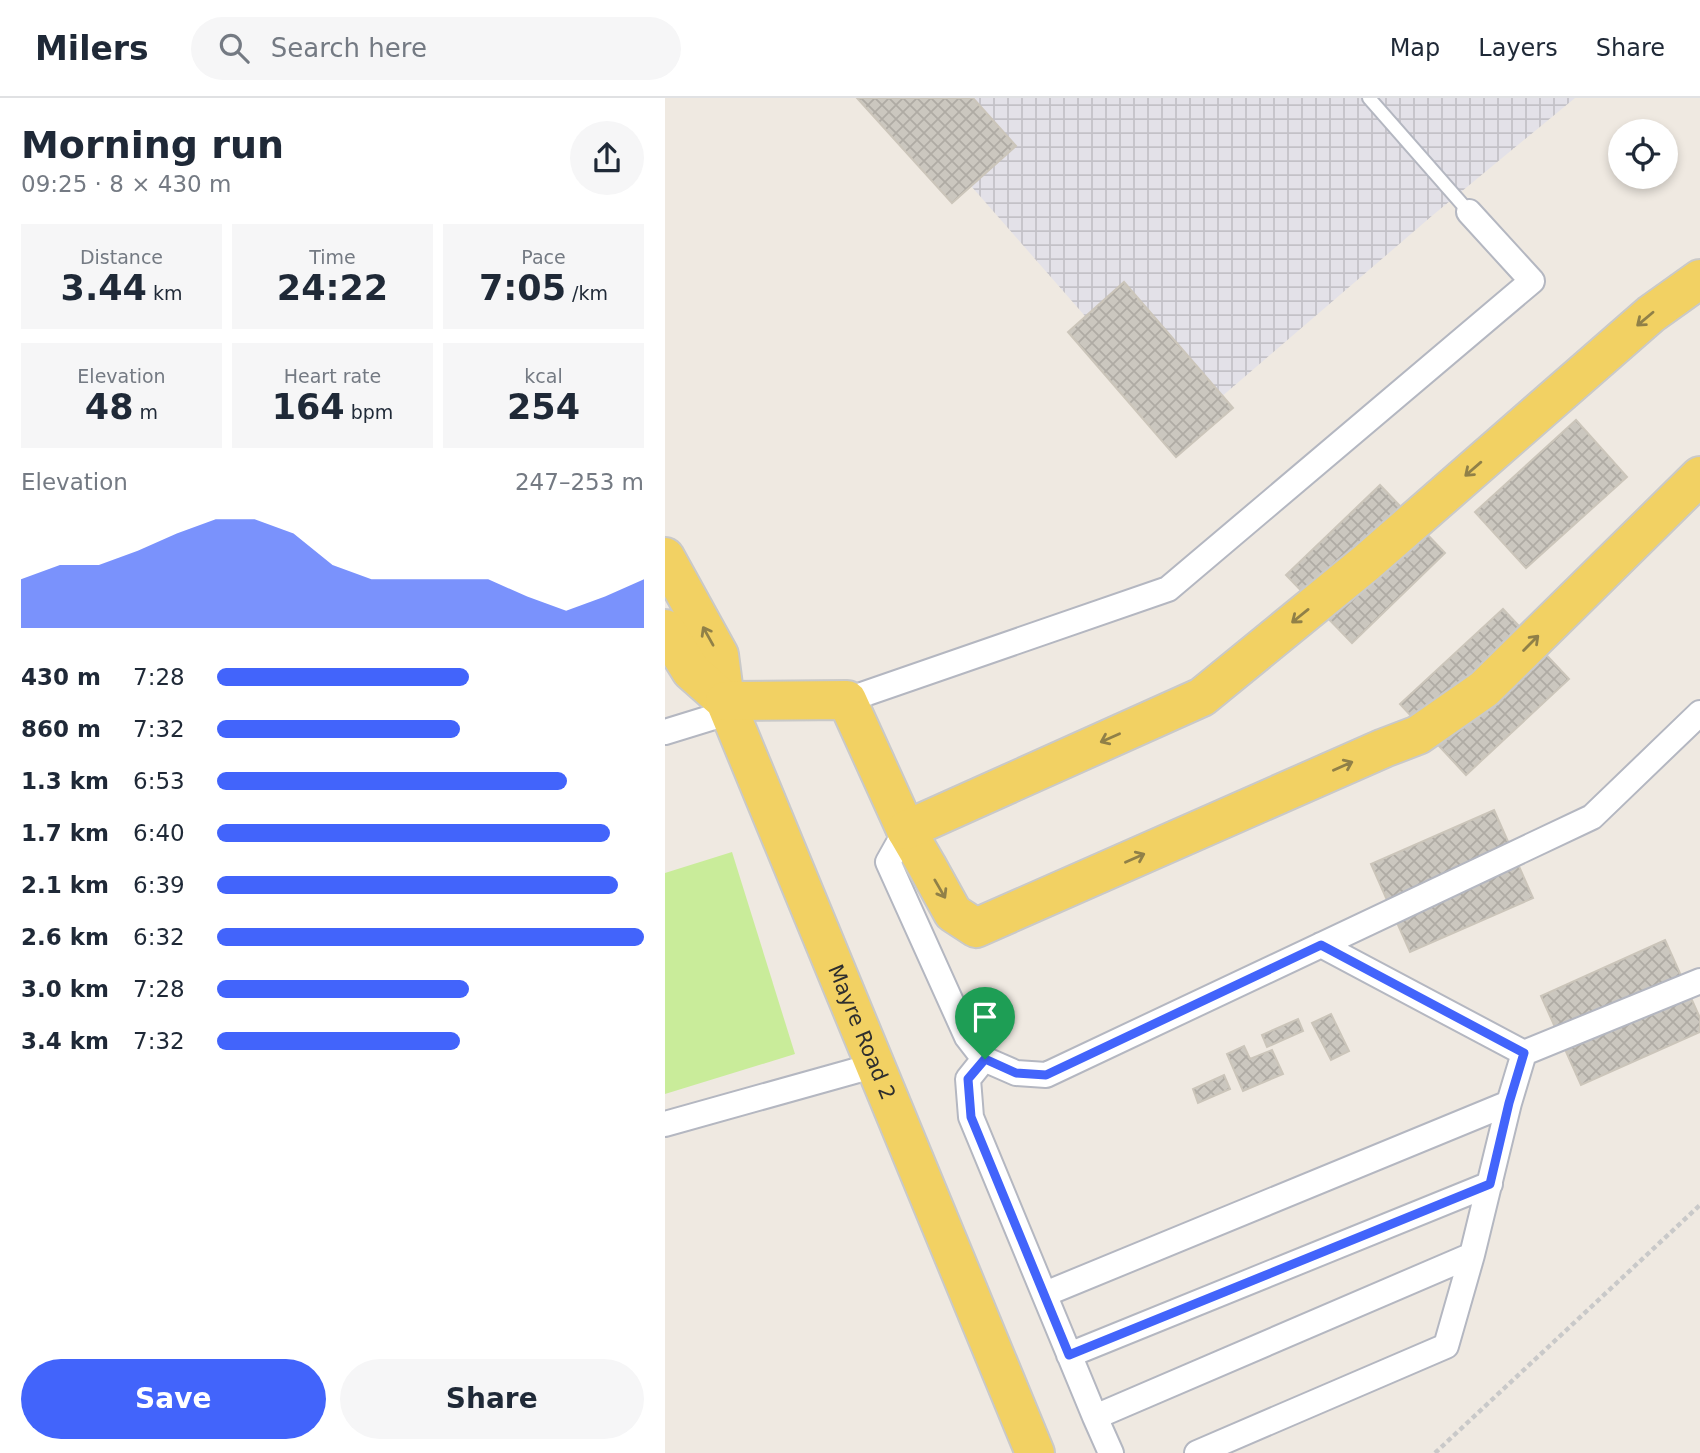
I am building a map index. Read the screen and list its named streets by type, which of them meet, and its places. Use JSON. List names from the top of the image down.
{
  "streets": {
    "main road": ["Mayre Road 2"]
  },
  "page": {
    "header": "Milers",
    "search": "Search here",
    "nav": ["Map", "Layers", "Share"],
    "heading": ["Morning run", "09:25 · 8 × 430 m"],
    "stats": [
      ["Distance", "3.44 km"],
      ["Time", "24:22"],
      ["Pace", "7:05 /km"],
      ["Elevation", "48 m"],
      ["Heart rate", "164 bpm"],
      ["kcal", "254"]
    ],
    "chart": ["Elevation", "247–253 m"],
    "list": [
      {
        "name": "430 m",
        "note": "7:28"
      },
      {
        "name": "860 m",
        "note": "7:32"
      },
      {
        "name": "1.3 km",
        "note": "6:53"
      },
      {
        "name": "1.7 km",
        "note": "6:40"
      },
      {
        "name": "2.1 km",
        "note": "6:39"
      },
      {
        "name": "2.6 km",
        "note": "6:32"
      },
      {
        "name": "3.0 km",
        "note": "7:28"
      },
      {
        "name": "3.4 km",
        "note": "7:32"
      }
    ],
    "buttons": ["Save", "Share"]
  }
}
